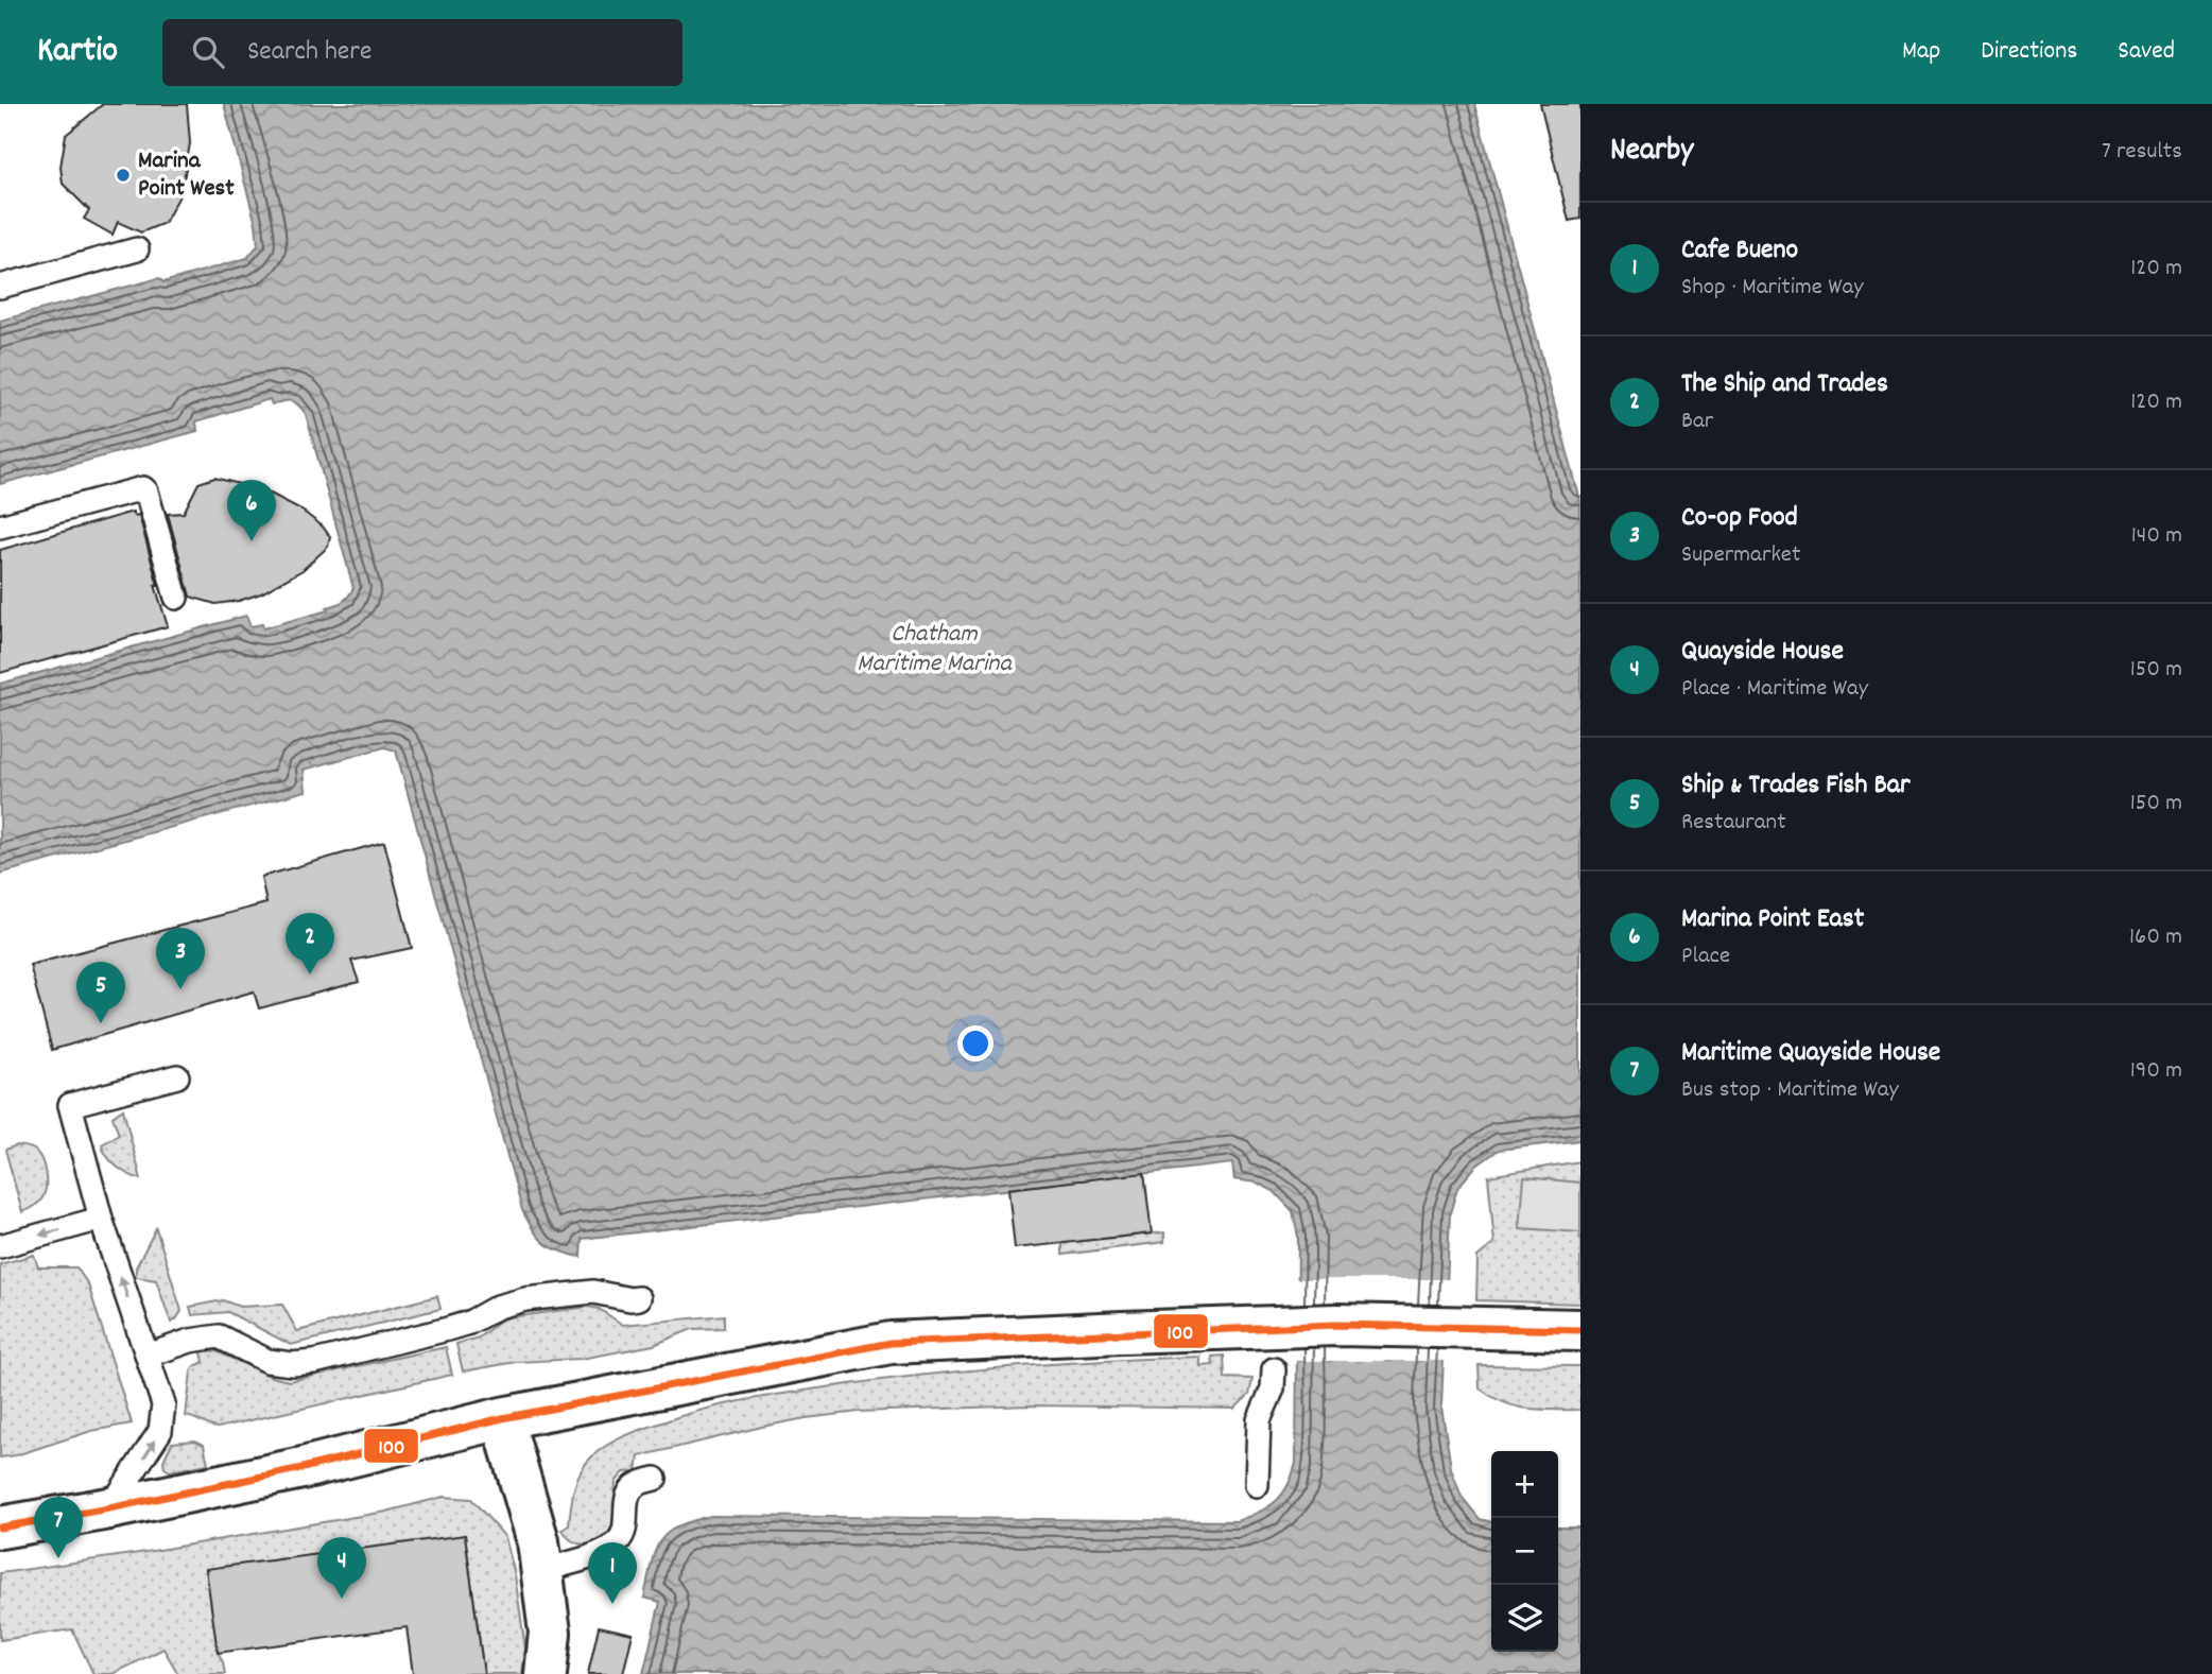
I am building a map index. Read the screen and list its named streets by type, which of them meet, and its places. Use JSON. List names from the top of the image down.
{
  "water": ["Chatham Maritime Marina"],
  "places": ["Marina Point West"],
  "lines": ["transit line 100"],
  "page": {
    "header": "Kartio",
    "search": "Search here",
    "nav": ["Map", "Directions", "Saved"],
    "heading": ["Nearby", "7 results"],
    "list": [
      {
        "mark": "1",
        "name": "Cafe Bueno",
        "note": "Shop · Maritime Way",
        "value": "120 m"
      },
      {
        "mark": "2",
        "name": "The Ship and Trades",
        "note": "Bar",
        "value": "120 m"
      },
      {
        "mark": "3",
        "name": "Co-op Food",
        "note": "Supermarket",
        "value": "140 m"
      },
      {
        "mark": "4",
        "name": "Quayside House",
        "note": "Place · Maritime Way",
        "value": "150 m"
      },
      {
        "mark": "5",
        "name": "Ship & Trades Fish Bar",
        "note": "Restaurant",
        "value": "150 m"
      },
      {
        "mark": "6",
        "name": "Marina Point East",
        "note": "Place",
        "value": "160 m"
      },
      {
        "mark": "7",
        "name": "Maritime Quayside House",
        "note": "Bus stop · Maritime Way",
        "value": "190 m"
      }
    ],
    "pins": [
      "6",
      "2",
      "3",
      "5",
      "7",
      "4",
      "1"
    ],
    "map_buttons": ["+", "−"]
  }
}
